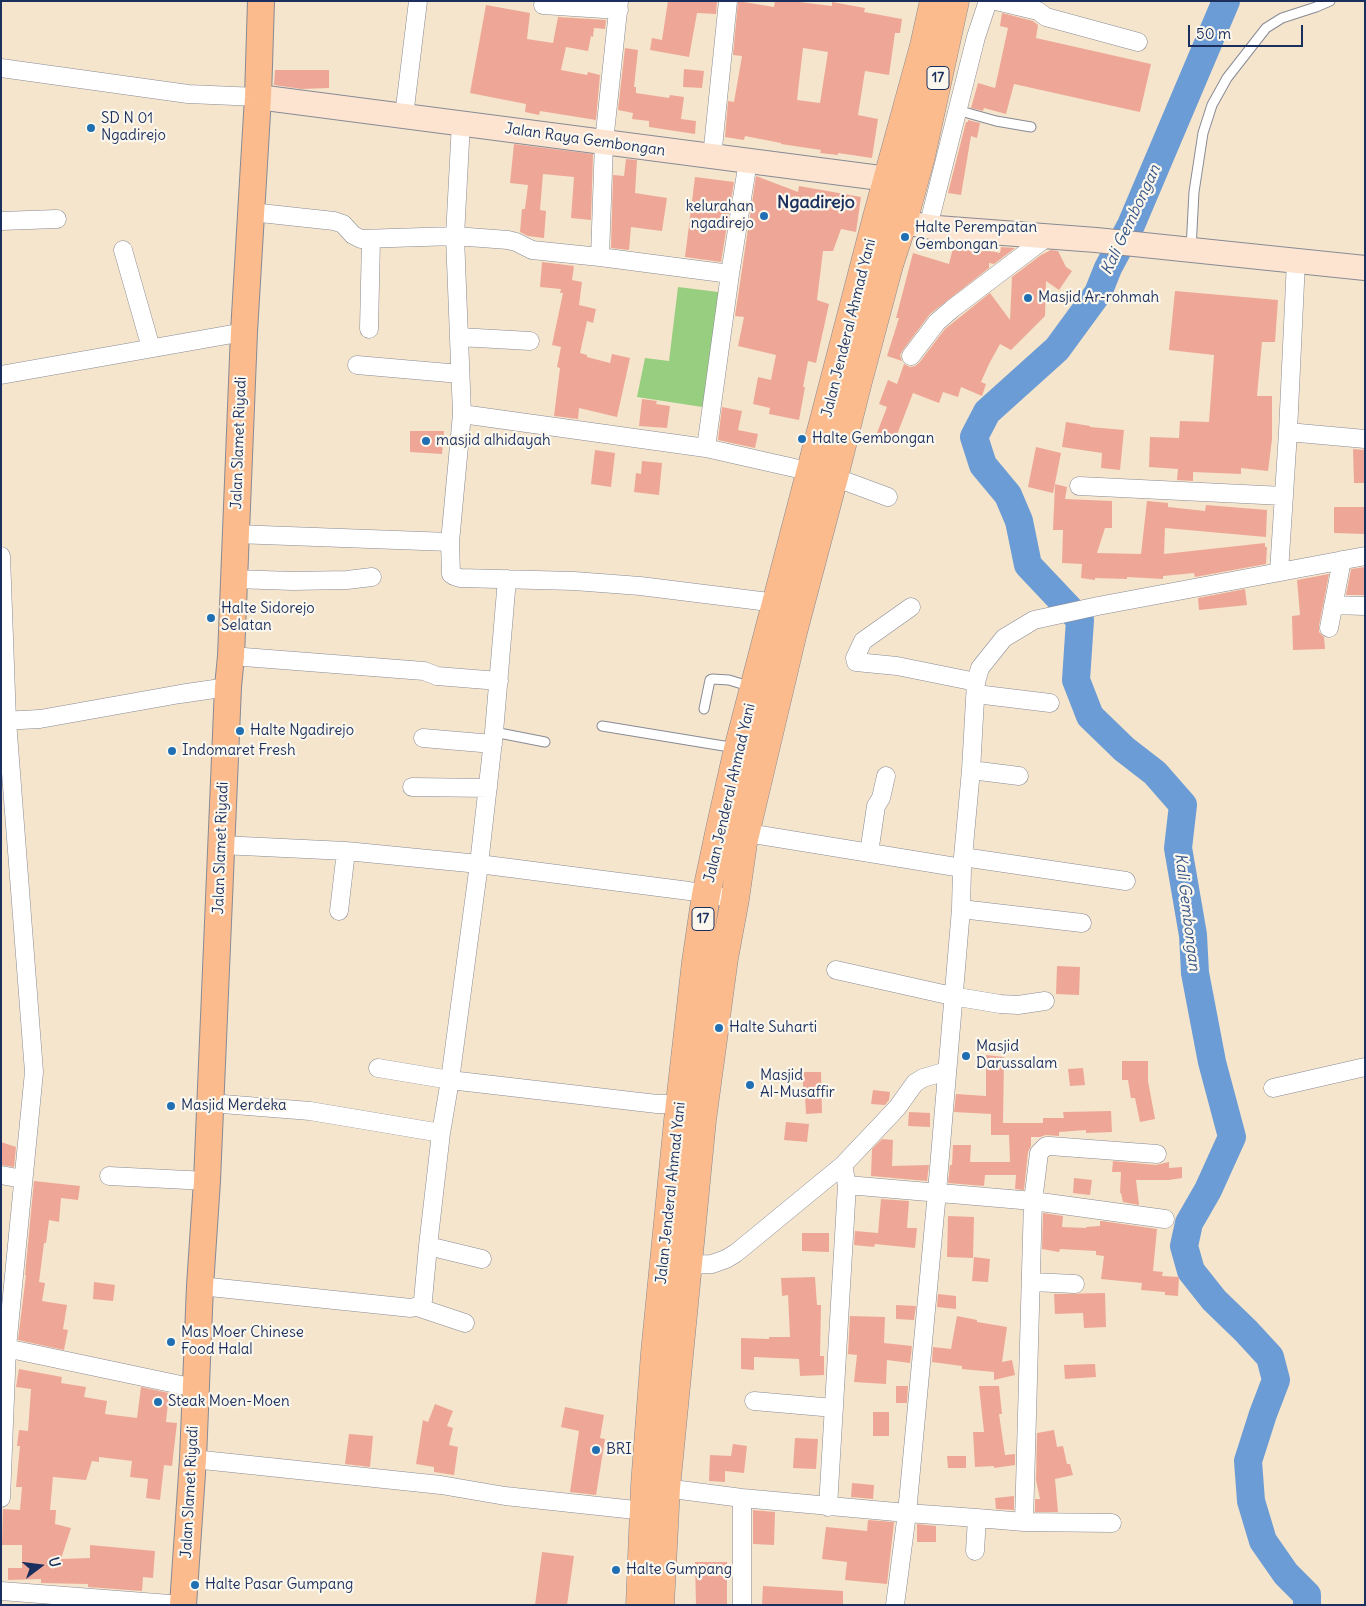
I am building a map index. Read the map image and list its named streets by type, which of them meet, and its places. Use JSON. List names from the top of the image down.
{
  "streets": {
    "highway": ["17", "Jalan Jenderal Ahmad Yani"],
    "main road": ["Jalan Slamet Riyadi"],
    "street": ["Jalan Raya Gembongan"]
  },
  "crossings": [
    ["Jalan Raya Gembongan", "Jalan Jenderal Ahmad Yani"],
    ["Jalan Raya Gembongan", "Jalan Slamet Riyadi"]
  ],
  "districts": ["Ngadirejo"],
  "water": ["Kali Gembongan"],
  "places": [
    "SD N 01 Ngadirejo",
    "kelurahan ngadirejo",
    "Halte Perempatan Gembongan",
    "Masjid Ar-rohmah",
    "Halte Gembongan",
    "masjid alhidayah",
    "Halte Sidorejo Selatan",
    "Halte Ngadirejo",
    "Indomaret Fresh",
    "Halte Suharti",
    "Masjid Darussalam",
    "Masjid Al-Musaffir",
    "Masjid Merdeka",
    "Mas Moer Chinese Food Halal",
    "Steak Moen-Moen",
    "BRI",
    "Halte Gumpang",
    "Halte Pasar Gumpang"
  ],
  "scale_bar": "50 m",
  "north": "right"
}
